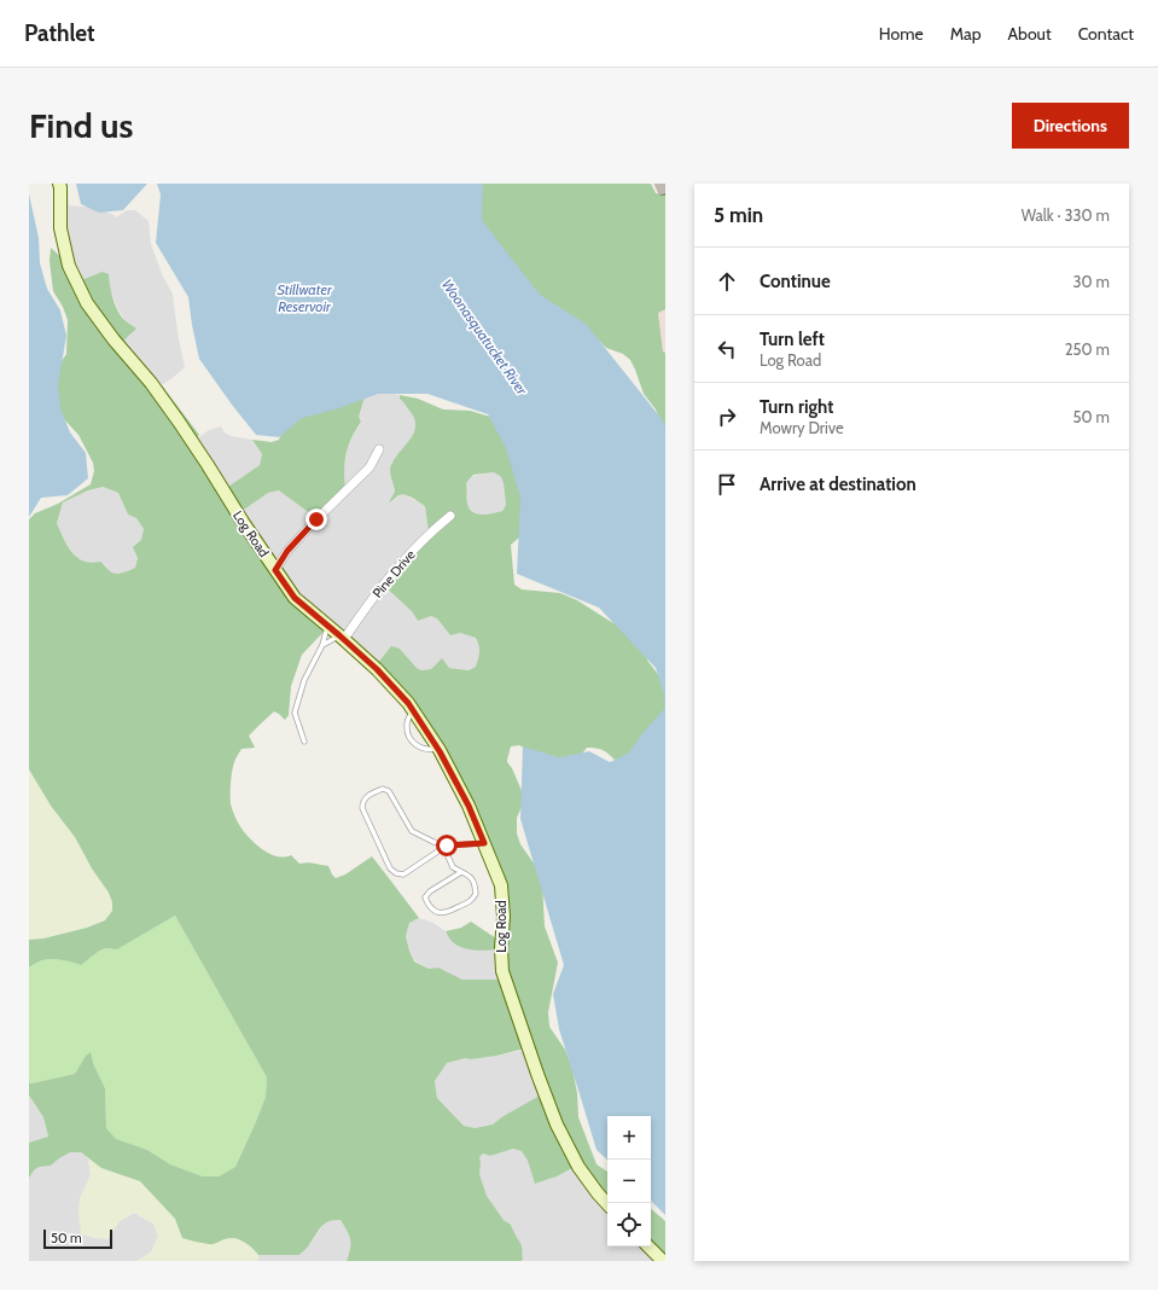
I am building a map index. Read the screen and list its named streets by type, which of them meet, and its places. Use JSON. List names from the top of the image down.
{
  "streets": {
    "street": ["Log Road", "Pine Drive"]
  },
  "crossings": [
    ["Log Road", "Pine Drive"]
  ],
  "water": ["Stillwater Reservoir", "Woonasquatucket River"],
  "scale_bar": "50 m",
  "page": {
    "header": "Pathlet",
    "nav": [
      "Home",
      "Map",
      "About",
      "Contact"
    ],
    "buttons": "Directions",
    "title": "Find us",
    "heading": ["5 min", "Walk · 330 m"],
    "list": [
      ["Continue", "30 m"],
      ["Turn left", "Log Road", "250 m"],
      ["Turn right", "Mowry Drive", "50 m"],
      "Arrive at destination"
    ],
    "map_buttons": ["+", "−"],
    "scale": "50 m"
  }
}
